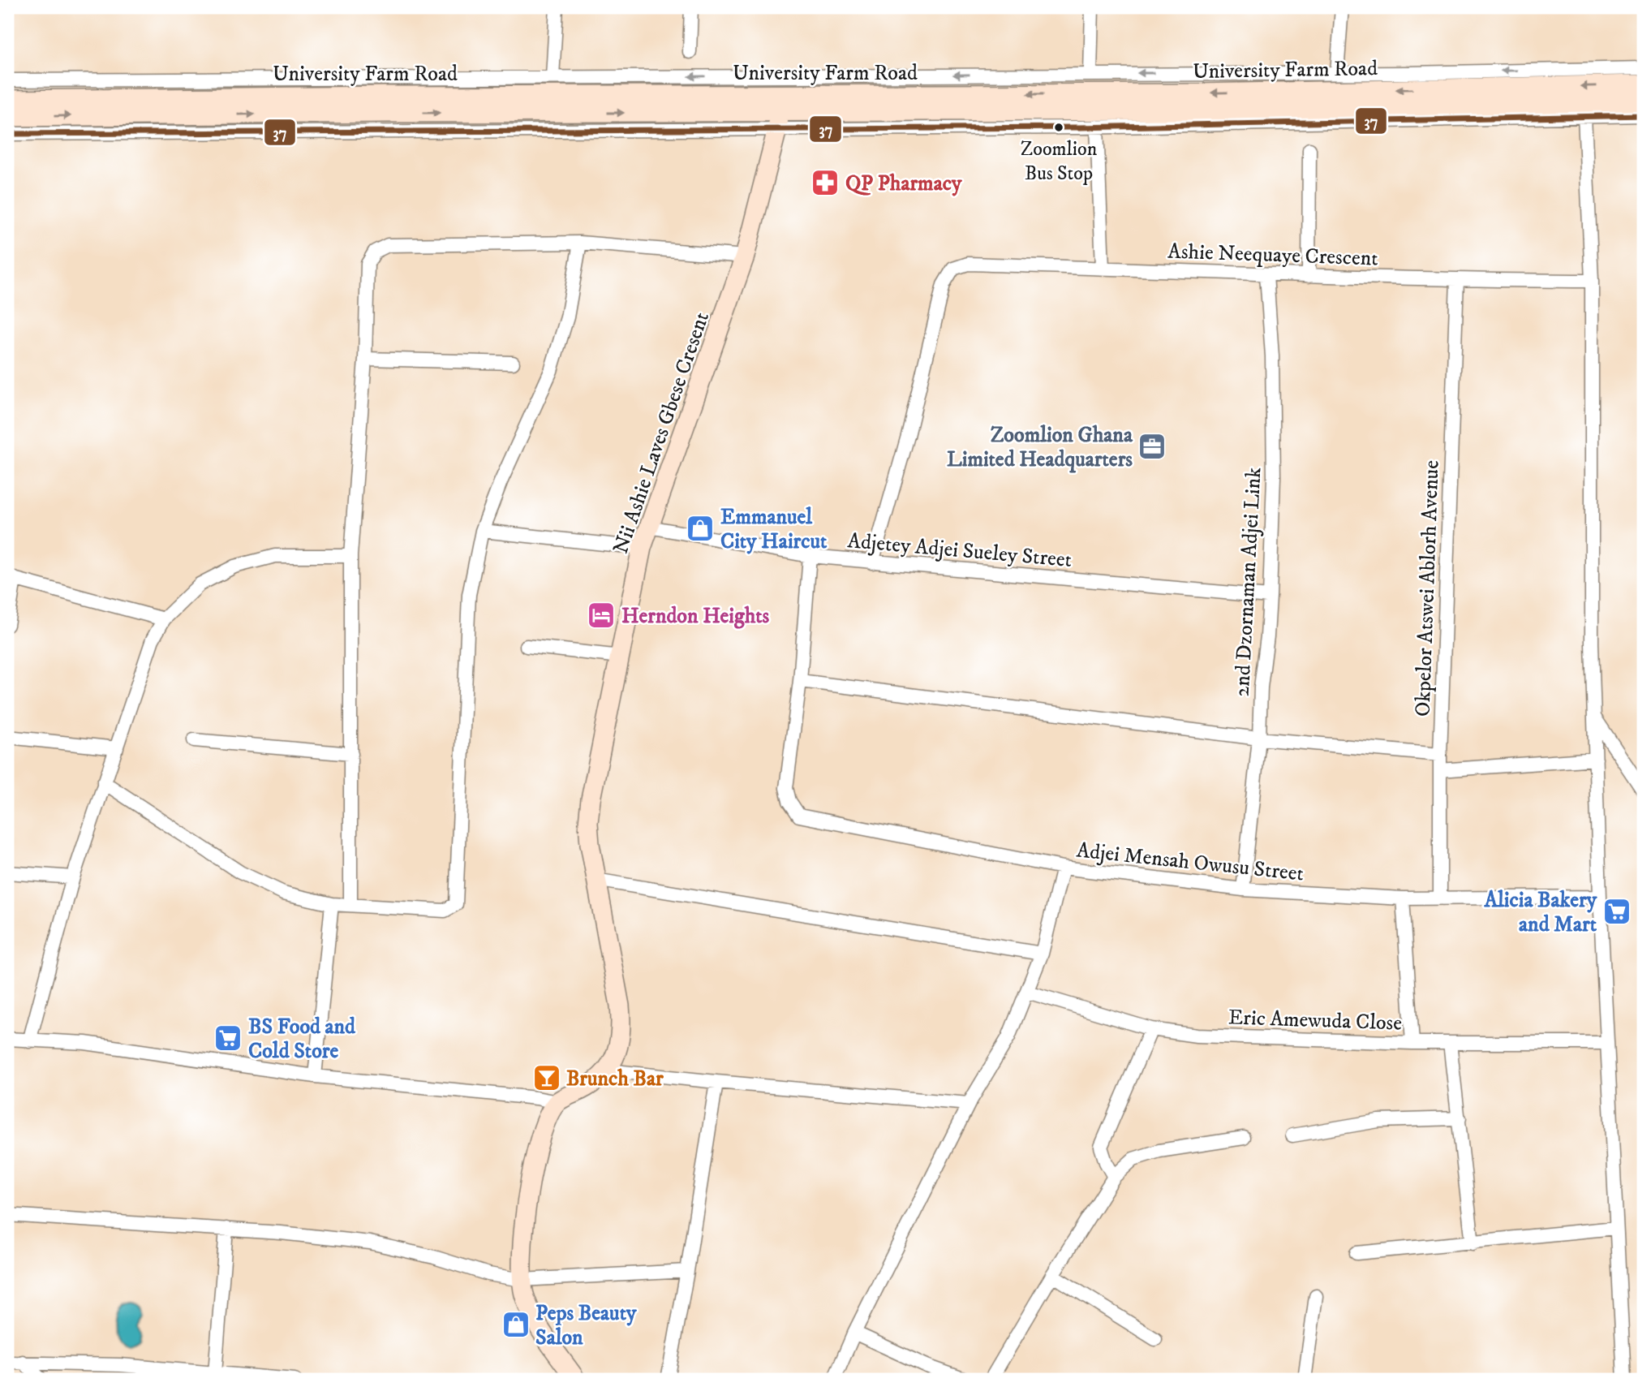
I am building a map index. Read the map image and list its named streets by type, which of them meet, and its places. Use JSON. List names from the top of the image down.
{
  "streets": {
    "street": [
      "University Farm Road",
      "Ashie Neequaye Crescent",
      "Nii Ashie Laves Gbese Cresent",
      "Adjetey Adjei Sueley Street",
      "2nd Dzornaman Adjei Link",
      "Okpelor Atswei Ablorh Avenue",
      "Adjei Mensah Owusu Street",
      "Eric Amewuda Close"
    ]
  },
  "crossings": [
    ["University Farm Road", "Nii Ashie Laves Gbese Cresent"],
    ["Ashie Neequaye Crescent", "Adjetey Adjei Sueley Street"],
    ["Ashie Neequaye Crescent", "2nd Dzornaman Adjei Link"],
    ["Ashie Neequaye Crescent", "Okpelor Atswei Ablorh Avenue"],
    ["Nii Ashie Laves Gbese Cresent", "Adjetey Adjei Sueley Street"],
    ["Adjetey Adjei Sueley Street", "2nd Dzornaman Adjei Link"],
    ["2nd Dzornaman Adjei Link", "Adjei Mensah Owusu Street"],
    ["Okpelor Atswei Ablorh Avenue", "Adjei Mensah Owusu Street"]
  ],
  "places": {
    "other": ["Zoomlion Bus Stop"],
    "pharmacy": ["QP Pharmacy"],
    "office": ["Zoomlion Ghana Limited Headquarters"],
    "shop": ["Emmanuel City Haircut", "Peps Beauty Salon"],
    "hotel": ["Herndon Heights"],
    "supermarket": ["Alicia Bakery and Mart", "BS Food and Cold Store"],
    "bar": ["Brunch Bar"]
  },
  "lines": ["transit line 37"]
}
